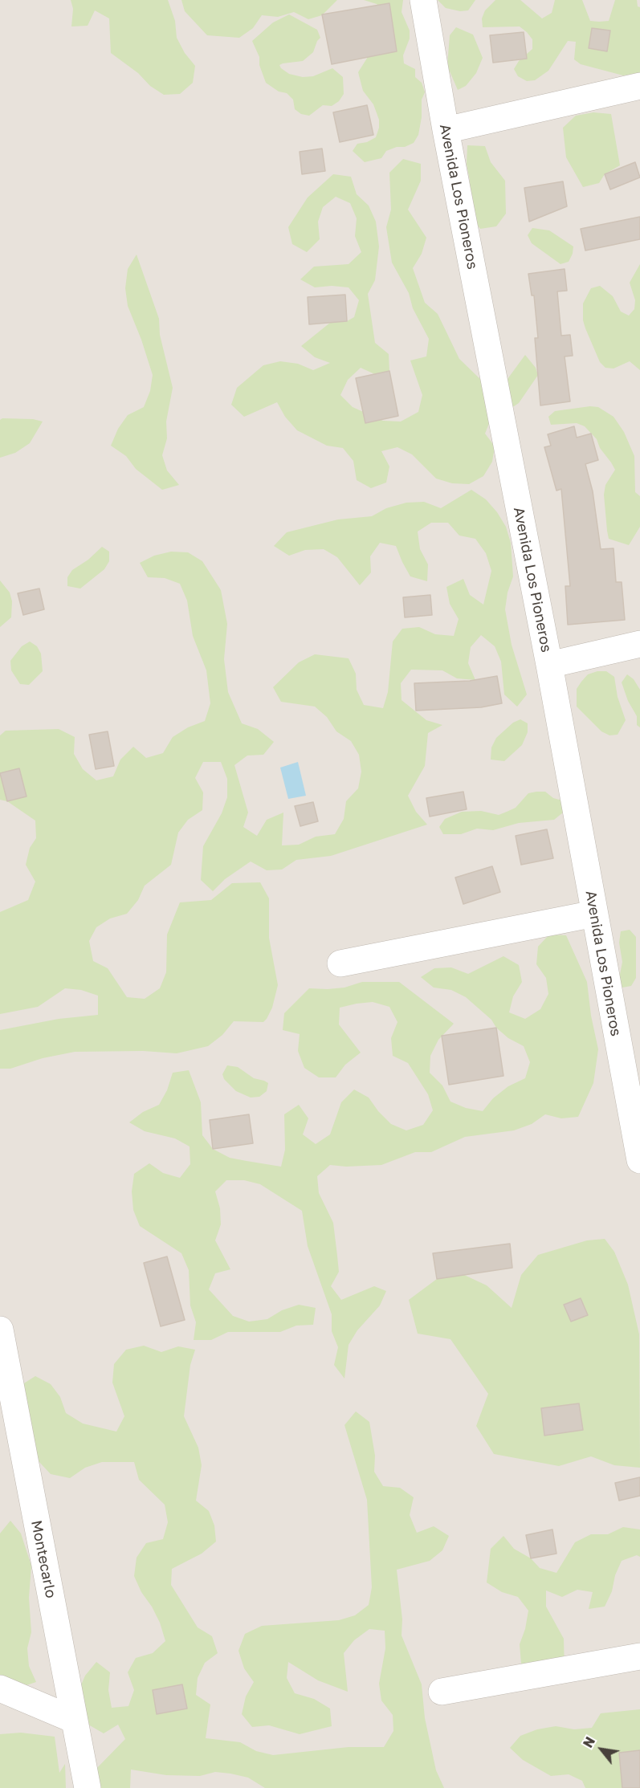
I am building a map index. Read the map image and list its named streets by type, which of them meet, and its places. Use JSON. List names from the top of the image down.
{
  "streets": {
    "street": ["Avenida Los Pioneros", "Montecarlo"]
  },
  "north": "top left"
}
